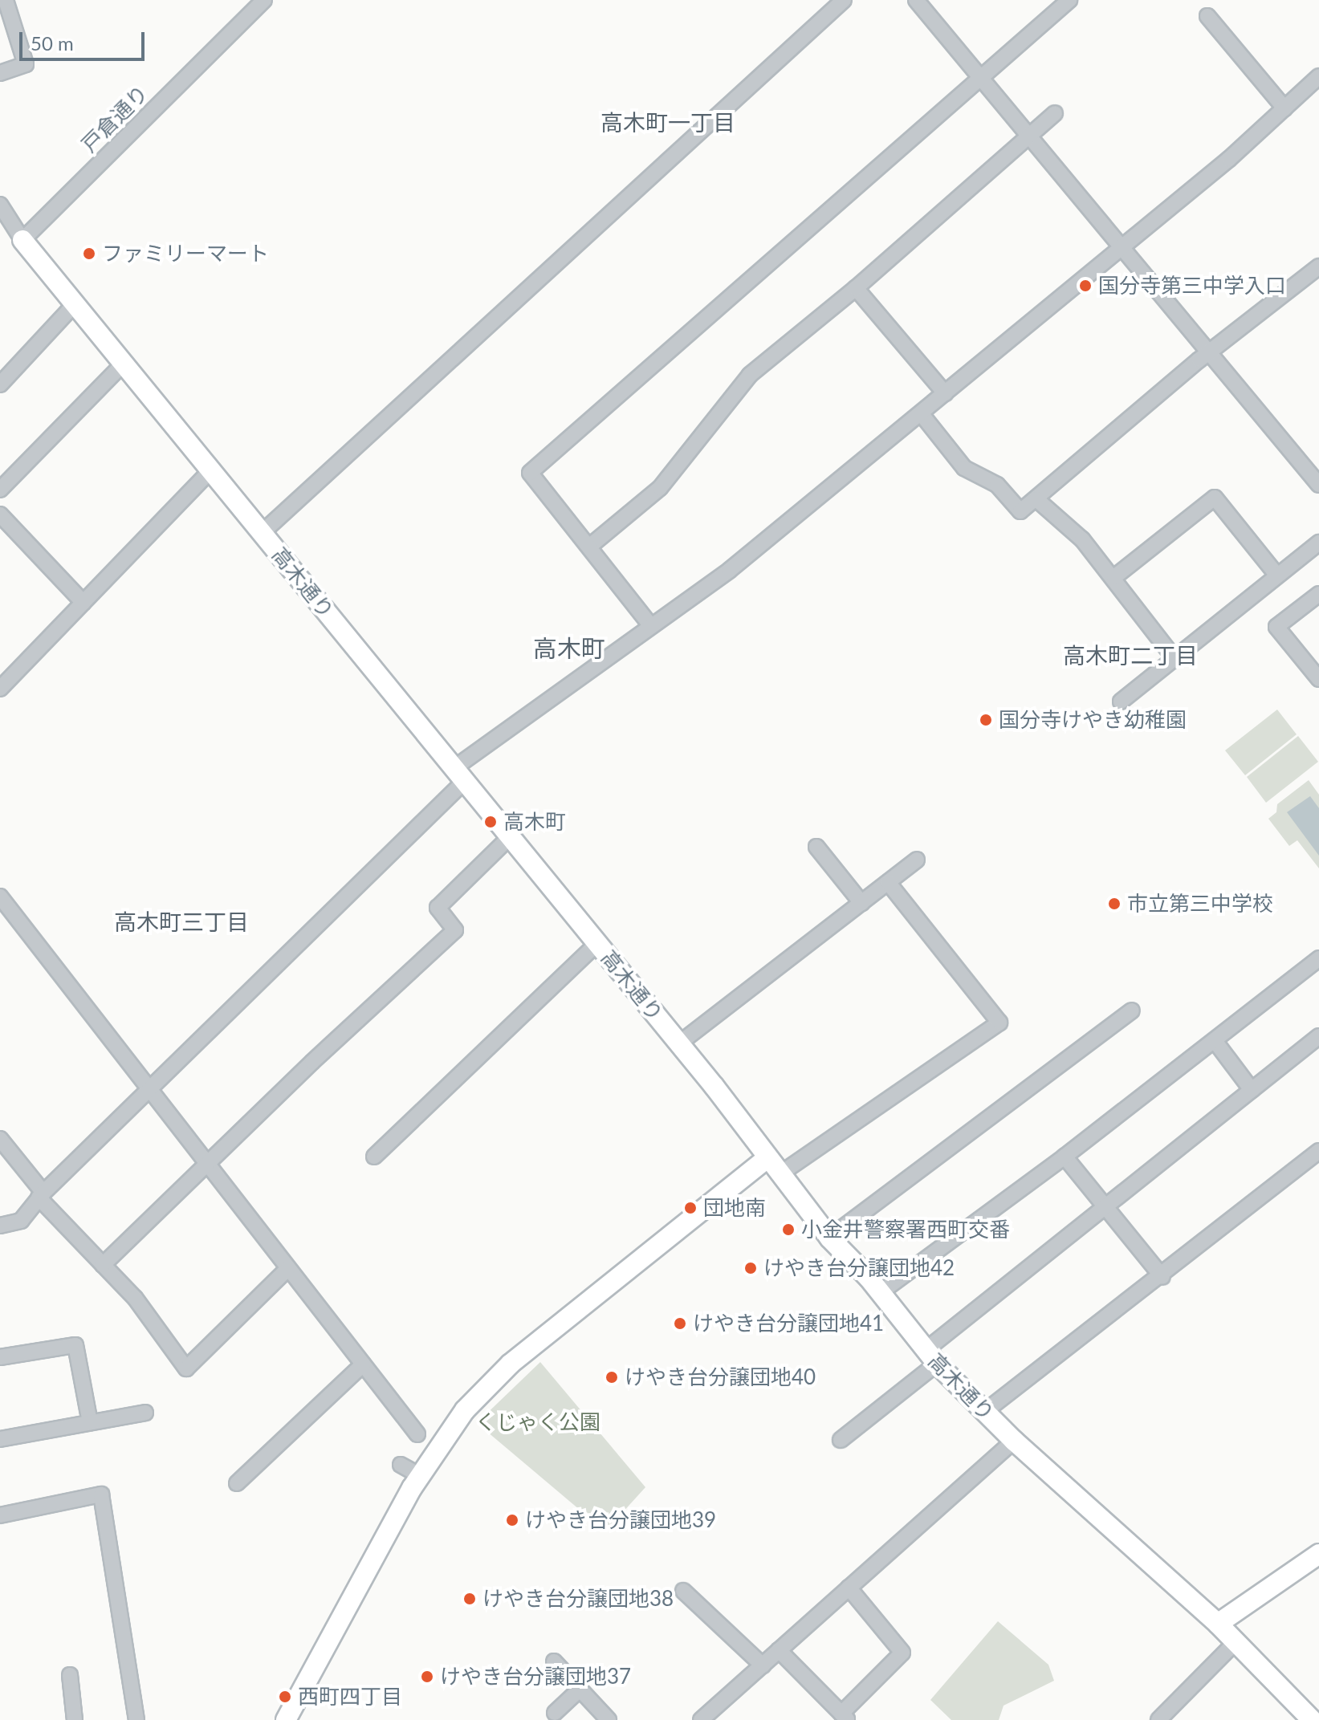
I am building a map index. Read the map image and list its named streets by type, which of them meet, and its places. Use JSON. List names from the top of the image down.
{
  "streets": {
    "street": ["戸倉通り", "高木通り"]
  },
  "crossings": [
    ["戸倉通り", "高木通り"]
  ],
  "districts": [
    "高木町一丁目",
    "高木町",
    "高木町二丁目",
    "高木町三丁目"
  ],
  "parks": ["くじゃく公園"],
  "places": [
    "ファミリーマート",
    "国分寺第三中学入口",
    "国分寺けやき幼稚園",
    "高木町",
    "市立第三中学校",
    "団地南",
    "小金井警察署西町交番",
    "けやき台分譲団地42",
    "けやき台分譲団地41",
    "けやき台分譲団地40",
    "けやき台分譲団地39",
    "けやき台分譲団地38",
    "けやき台分譲団地37",
    "西町四丁目"
  ],
  "scale_bar": "50 m"
}
